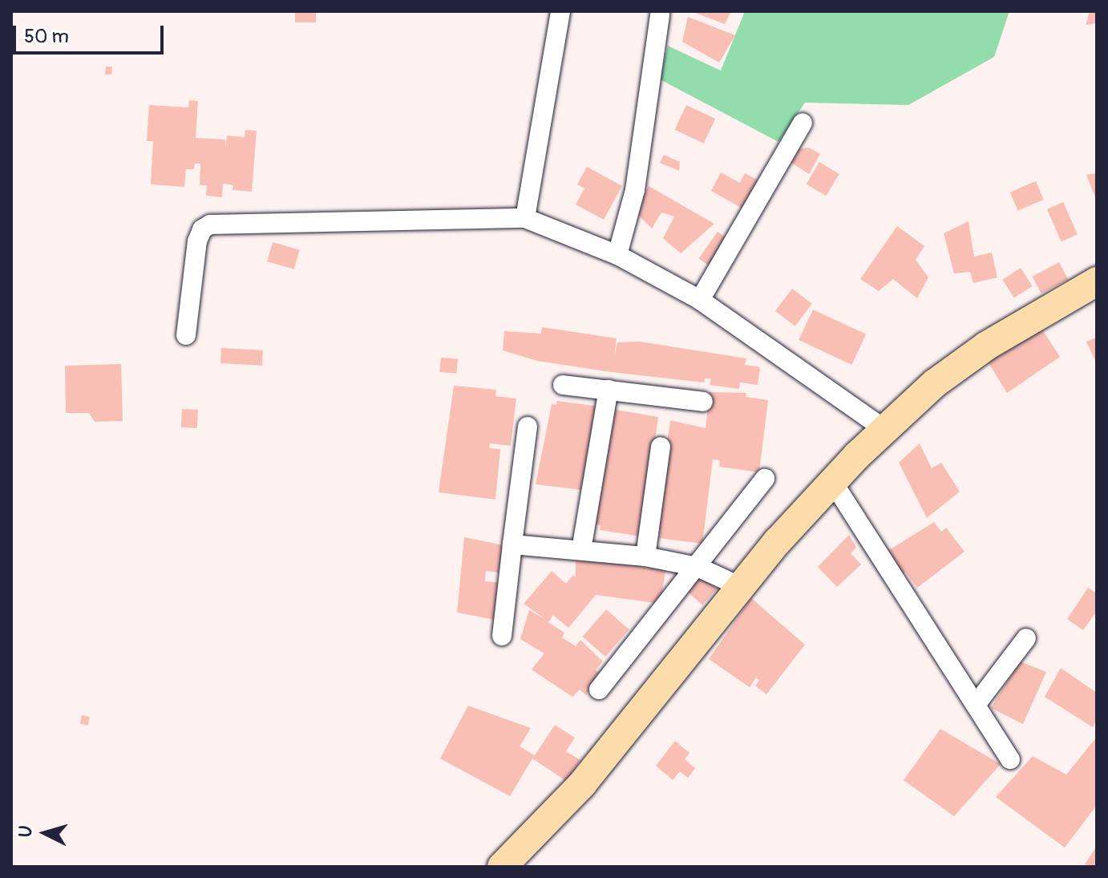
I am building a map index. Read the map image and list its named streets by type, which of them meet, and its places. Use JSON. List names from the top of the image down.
{
  "scale_bar": "50 m",
  "north": "left"
}
